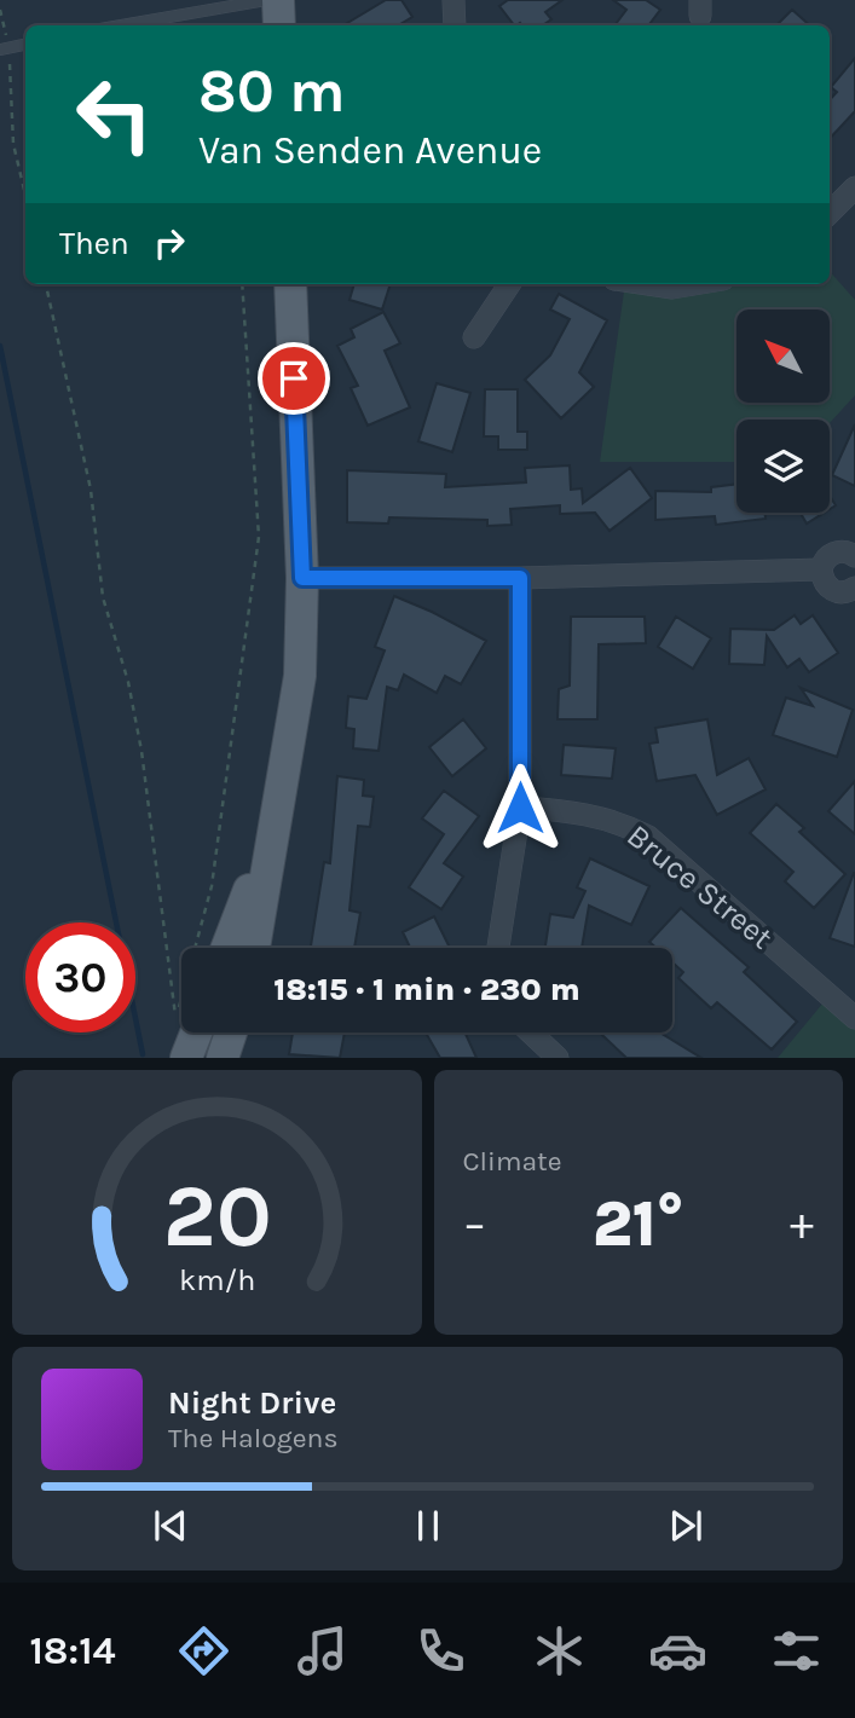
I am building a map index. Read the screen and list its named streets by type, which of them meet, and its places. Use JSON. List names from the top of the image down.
{
  "streets": {
    "street": ["Bruce Street"]
  },
  "north": "top left",
  "page": {
    "turn": ["80 m", "Van Senden Avenue"],
    "then": "Then",
    "limit": "30",
    "trip": "18:15 · 1 min · 230 m",
    "tile": "Climate",
    "heat": ["−", "21°", "+"],
    "song": ["Night Drive", "The Halogens"],
    "tabs": "18:14",
    "gauge": ["20", "km/h"]
  }
}
